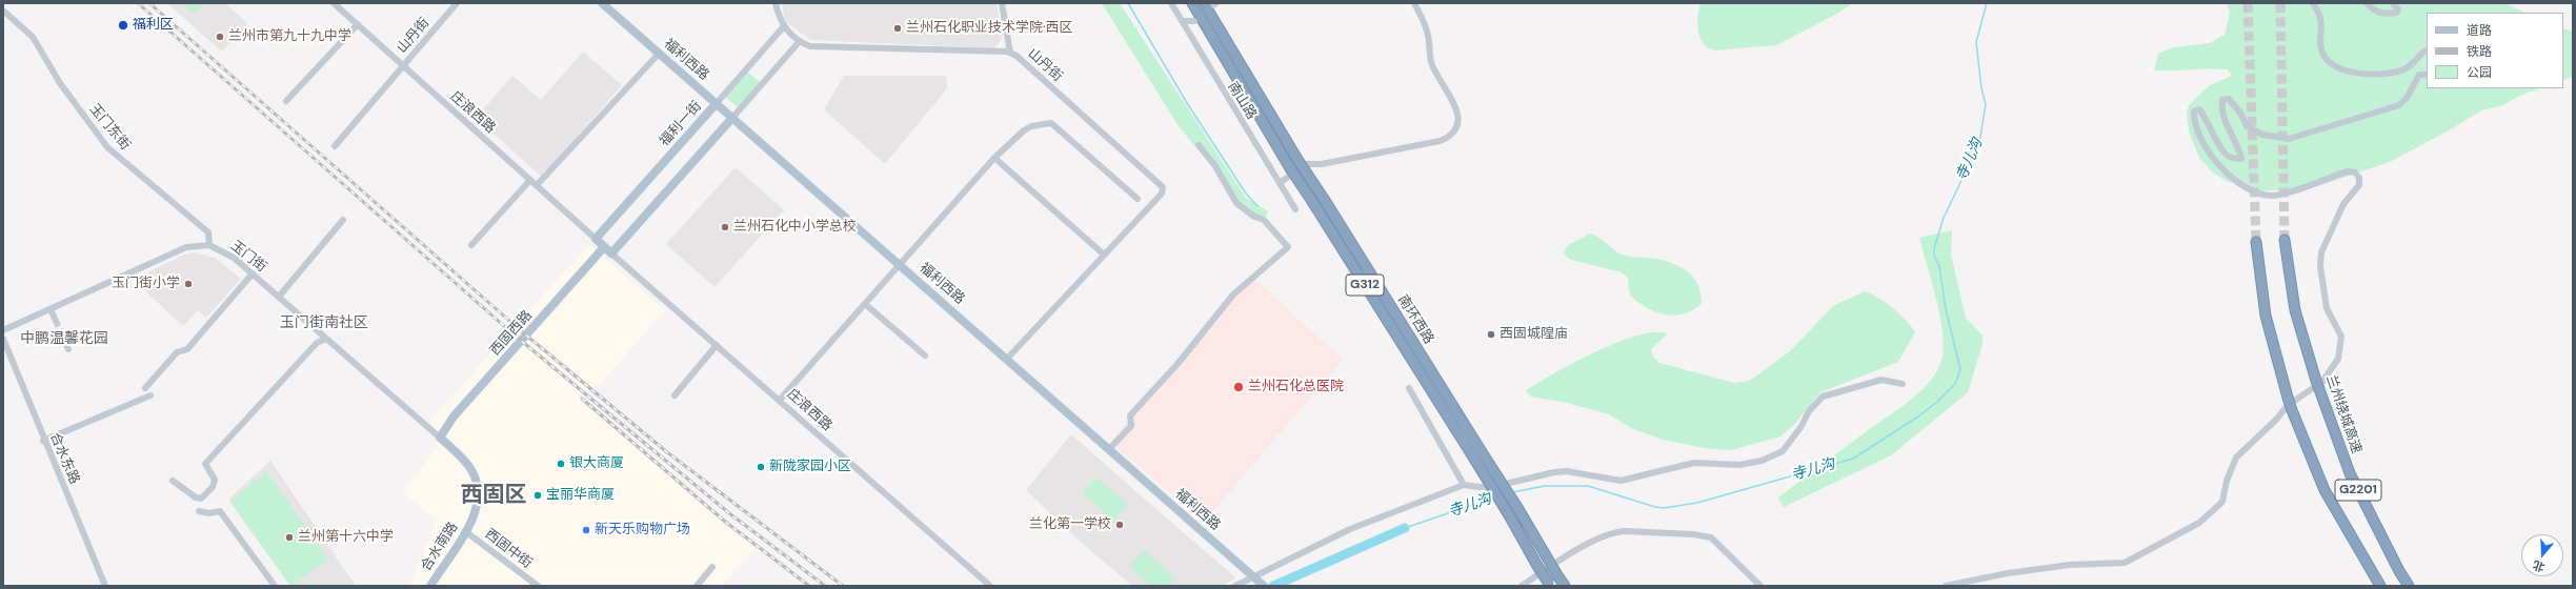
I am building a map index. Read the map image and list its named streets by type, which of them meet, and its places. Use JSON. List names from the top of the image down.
{
  "streets": {
    "highway": [
      "G312",
      "南环西路",
      "兰州绕城高速",
      "G2201"
    ],
    "main road": [
      "福利西路",
      "福利一街",
      "西固西路",
      "合水南路"
    ],
    "street": [
      "山丹街",
      "南山路",
      "庄浪西路",
      "玉门东街",
      "玉门街",
      "合水东路",
      "西固中街"
    ]
  },
  "crossings": [
    ["山丹街", "庄浪西路"],
    ["山丹街", "福利一街"],
    ["福利西路", "福利一街"],
    ["庄浪西路", "福利一街"],
    ["玉门东街", "玉门街"],
    ["玉门街", "西固西路"],
    ["玉门街", "合水南路"],
    ["西固西路", "合水南路"],
    ["合水南路", "西固中街"]
  ],
  "districts": ["玉门街南社区", "中鹏温馨花园", "西固区"],
  "water": ["寺儿沟"],
  "places": [
    "福利区",
    "兰州石化职业技术学院·西区",
    "兰州市第九十九中学",
    "兰州石化中小学总校",
    "玉门街小学",
    "西固城隍庙",
    "兰州石化总医院",
    "银大商厦",
    "新陇家园小区",
    "宝丽华商厦",
    "兰化第一学校",
    "新天乐购物广场",
    "兰州第十六中学"
  ],
  "legend": ["道路", "铁路", "公园"],
  "north": "bottom"
}
